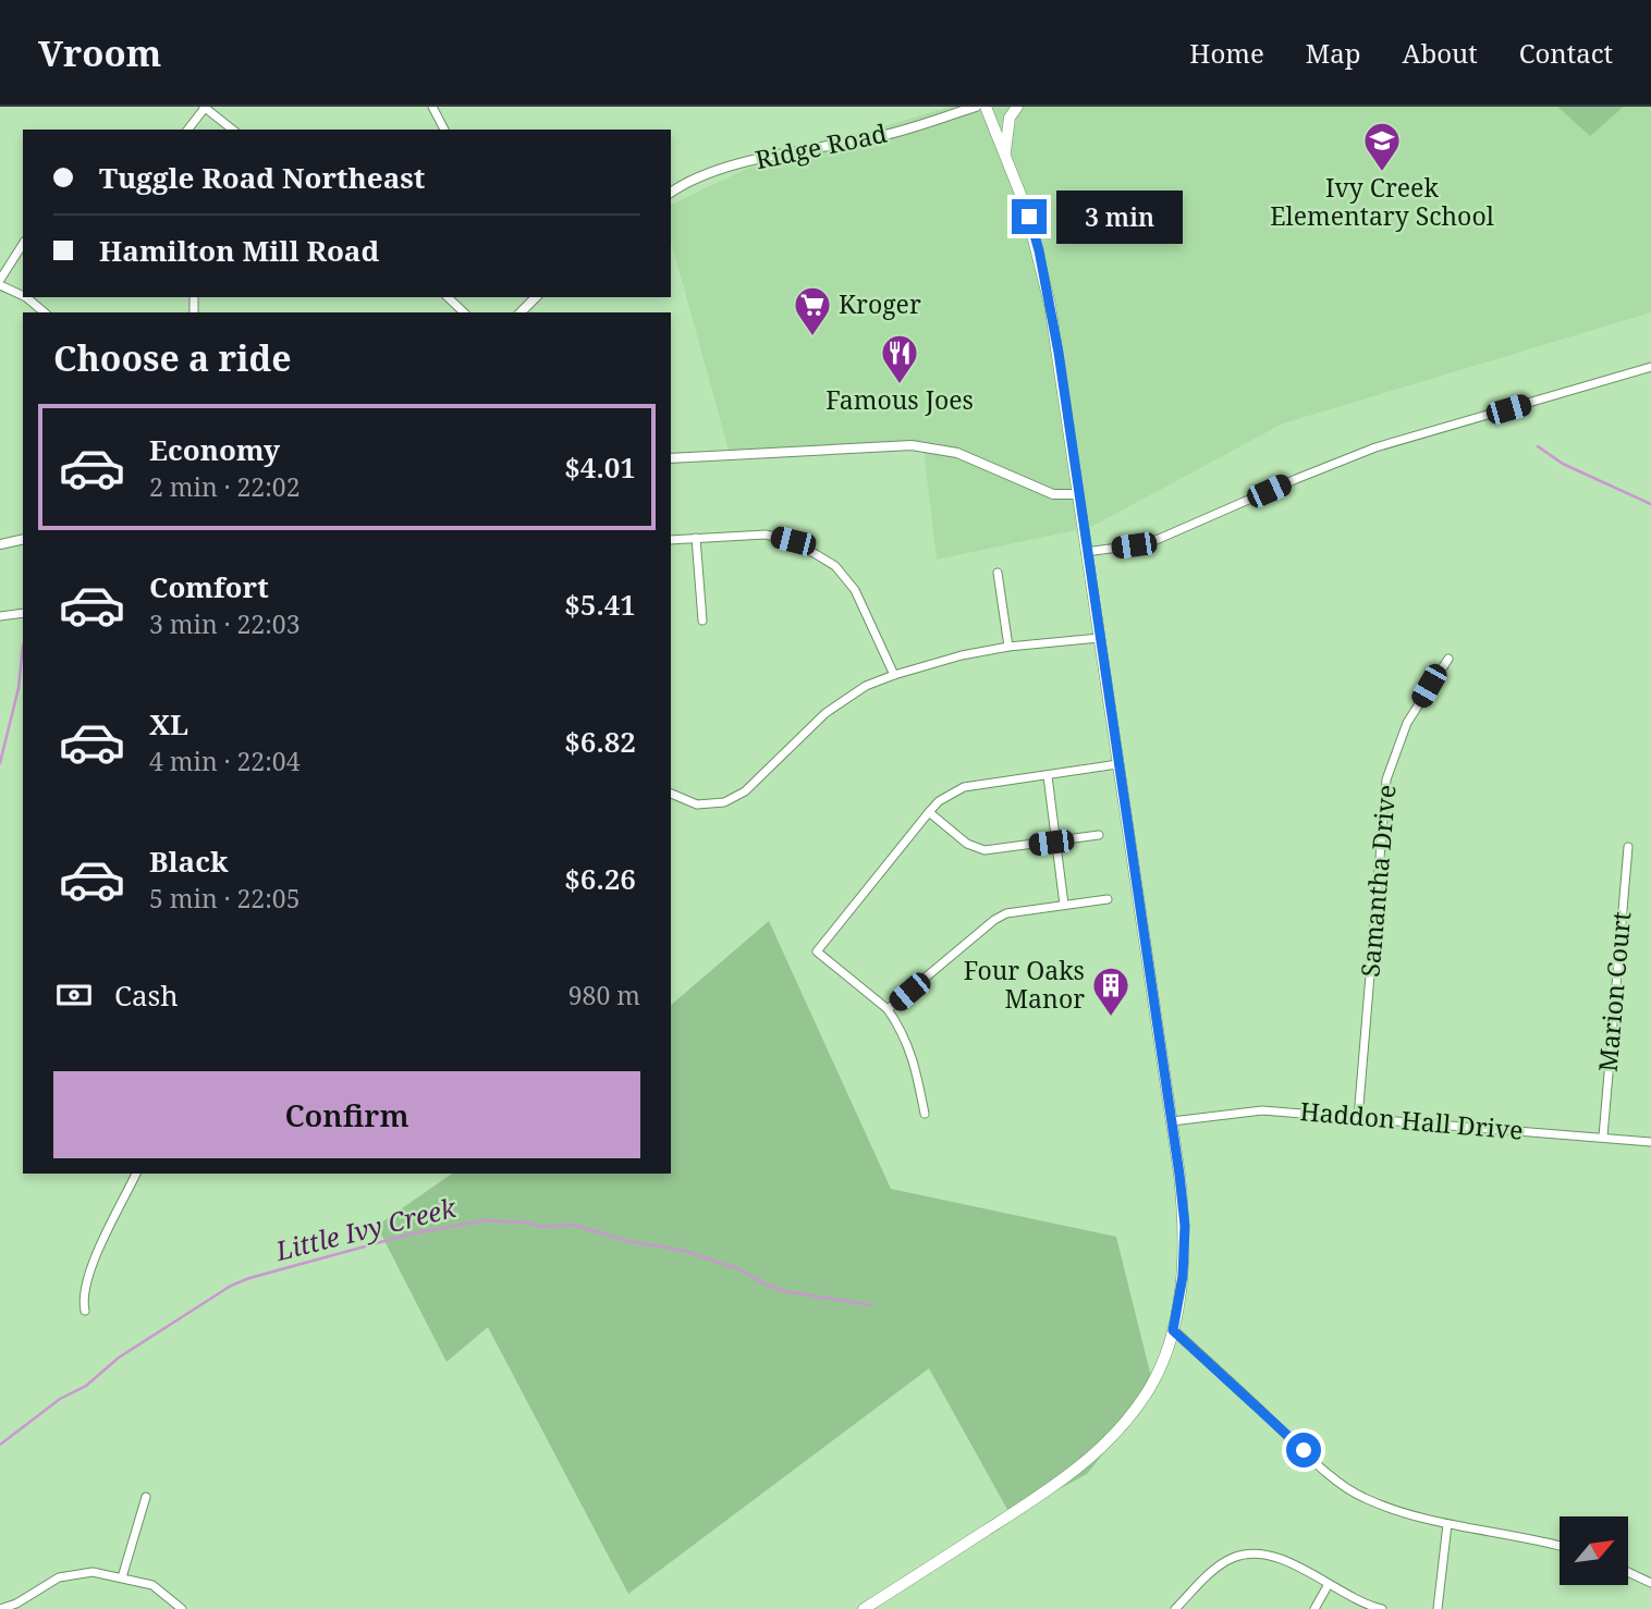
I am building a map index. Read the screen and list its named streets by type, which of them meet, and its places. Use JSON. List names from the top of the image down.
{
  "streets": {
    "street": [
      "Ridge Road",
      "Samantha Drive",
      "Marion Court",
      "Haddon Hall Drive"
    ]
  },
  "crossings": [
    ["Samantha Drive", "Haddon Hall Drive"],
    ["Marion Court", "Haddon Hall Drive"]
  ],
  "water": ["Little Ivy Creek"],
  "places": {
    "school or university": ["Ivy Creek Elementary School"],
    "supermarket": ["Kroger"],
    "restaurant": ["Famous Joes"],
    "building": ["Four Oaks Manor"]
  },
  "north": "top right",
  "page": {
    "header": "Vroom",
    "nav": [
      "Home",
      "Map",
      "About",
      "Contact"
    ],
    "banner": ["Tuggle Road Northeast", "Hamilton Mill Road"],
    "bubble": "3 min",
    "heading": "Choose a ride",
    "list": [
      {
        "name": "Economy",
        "note": "2 min · 22:02",
        "value": "$4.01"
      },
      {
        "name": "Comfort",
        "note": "3 min · 22:03",
        "value": "$5.41"
      },
      {
        "name": "XL",
        "note": "4 min · 22:04",
        "value": "$6.82"
      },
      {
        "name": "Black",
        "note": "5 min · 22:05",
        "value": "$6.26"
      }
    ],
    "pay": ["Cash", "980 m"],
    "buttons": "Confirm"
  }
}
